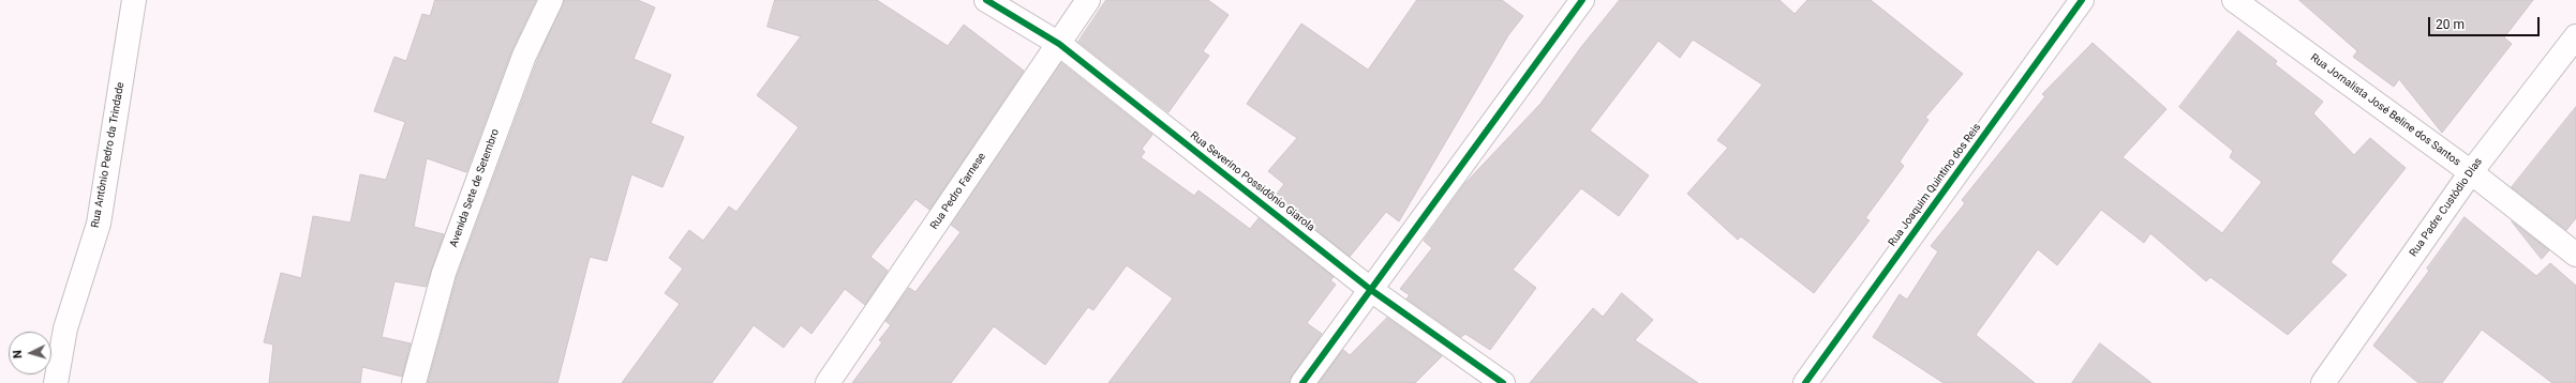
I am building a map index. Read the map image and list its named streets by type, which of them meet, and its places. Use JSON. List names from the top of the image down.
{
  "streets": {
    "street": [
      "Rua Jornalista José Beline dos Santos",
      "Rua Antônio Pedro da Trindade",
      "Rua Severino Possidônio Giarola",
      "Rua Joaquim Quintino dos Reis",
      "Avenida Sete de Setembro",
      "Rua Pedro Farnese",
      "Rua Padre Custódio Dias"
    ]
  },
  "crossings": [
    ["Rua Jornalista José Beline dos Santos", "Rua Padre Custódio Dias"],
    ["Rua Severino Possidônio Giarola", "Rua Pedro Farnese"]
  ],
  "scale_bar": "20 m",
  "north": "left"
}
